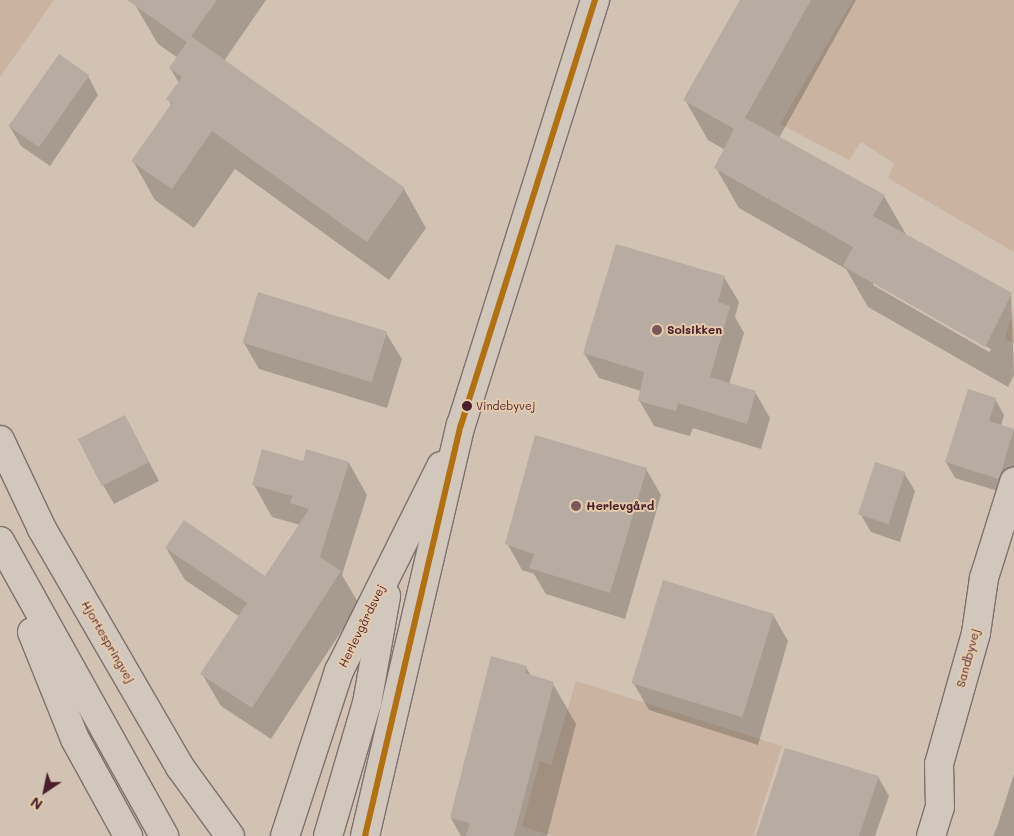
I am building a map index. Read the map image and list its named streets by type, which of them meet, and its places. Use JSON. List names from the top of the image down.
{
  "streets": {
    "street": ["Herlevgårdsvej", "Hjortespringvej", "Sandbyvej"]
  },
  "places": ["Solsikken", "Vindebyvej", "Herlevgård"],
  "north": "bottom left"
}
